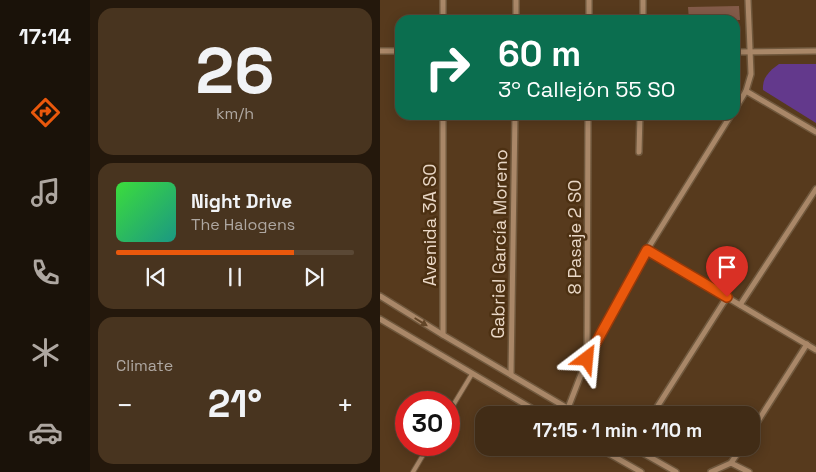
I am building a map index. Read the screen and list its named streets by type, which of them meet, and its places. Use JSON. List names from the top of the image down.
{
  "streets": {
    "street": ["Avenida 3A SO", "8 Pasaje 2 SO", "Gabriel García Moreno"]
  },
  "page": {
    "tabs": "17:14",
    "tile": [
      ["26", "km/h"],
      "Climate"
    ],
    "turn": ["60 m", "3º Callejón 55 SO"],
    "song": ["Night Drive", "The Halogens"],
    "heat": ["−", "21°", "+"],
    "limit": "30",
    "trip": "17:15 · 1 min · 110 m"
  }
}
